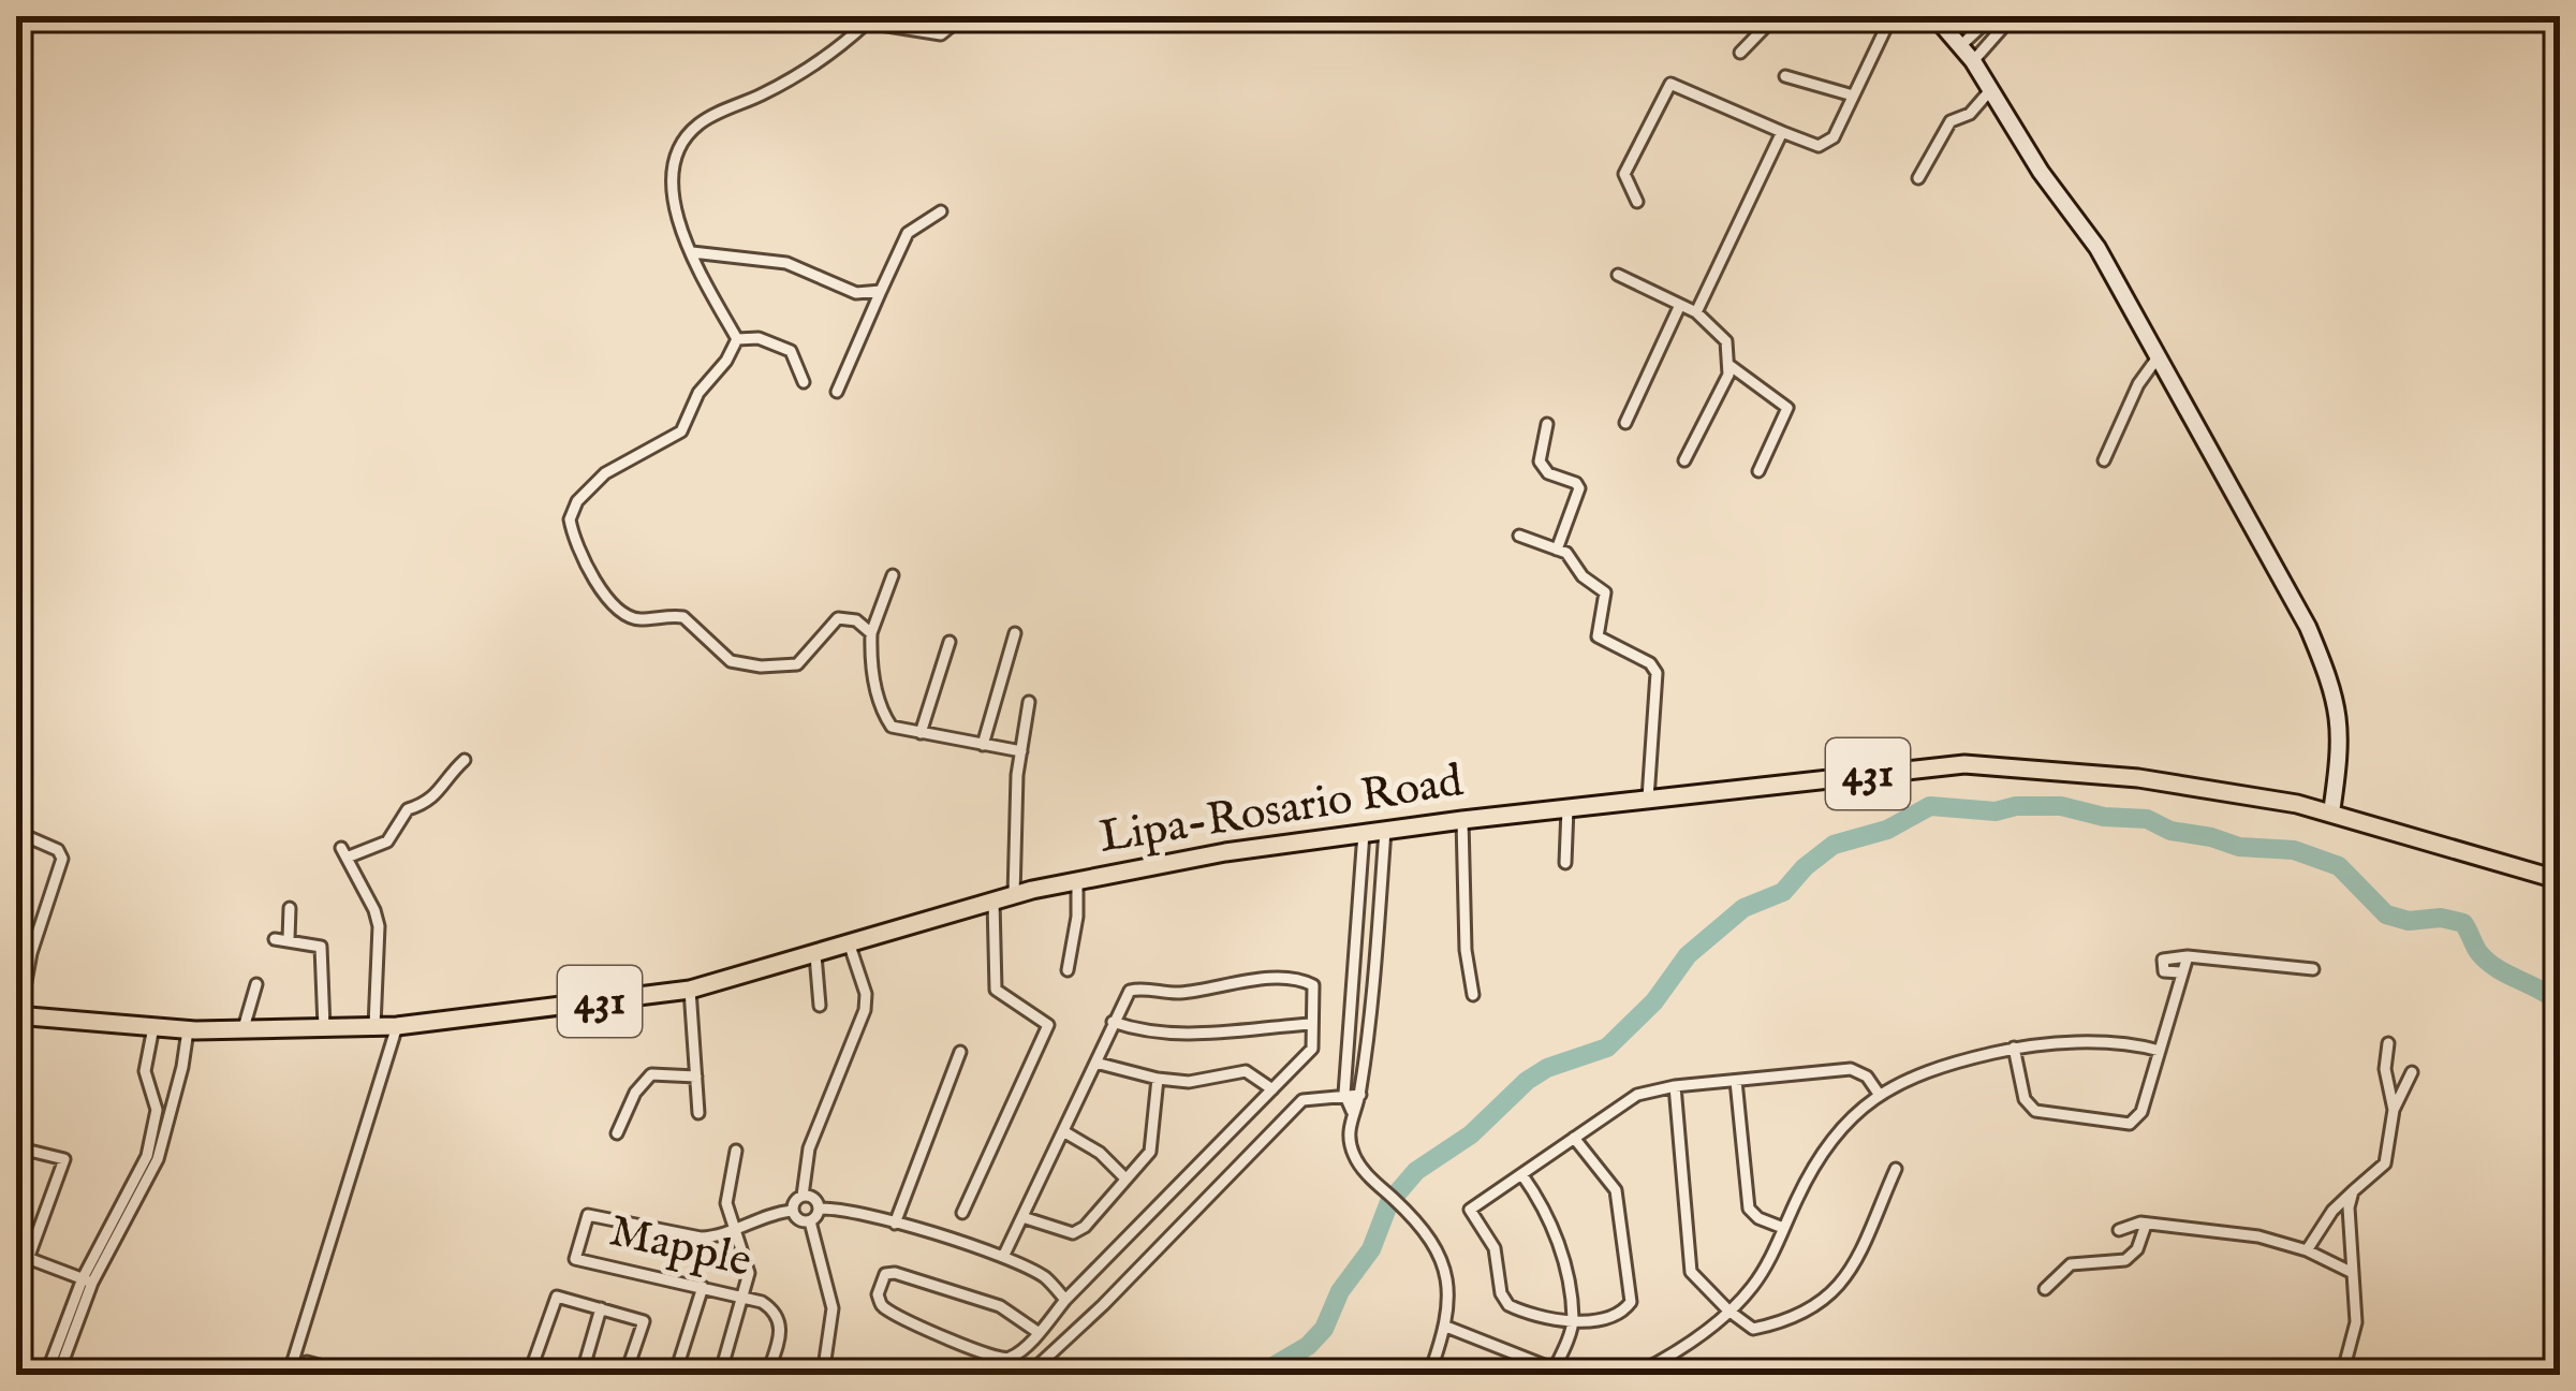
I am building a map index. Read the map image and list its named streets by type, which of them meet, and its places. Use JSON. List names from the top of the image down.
{
  "streets": {
    "main road": ["431", "Lipa-Rosario Road"],
    "street": ["Mapple"]
  }
}
